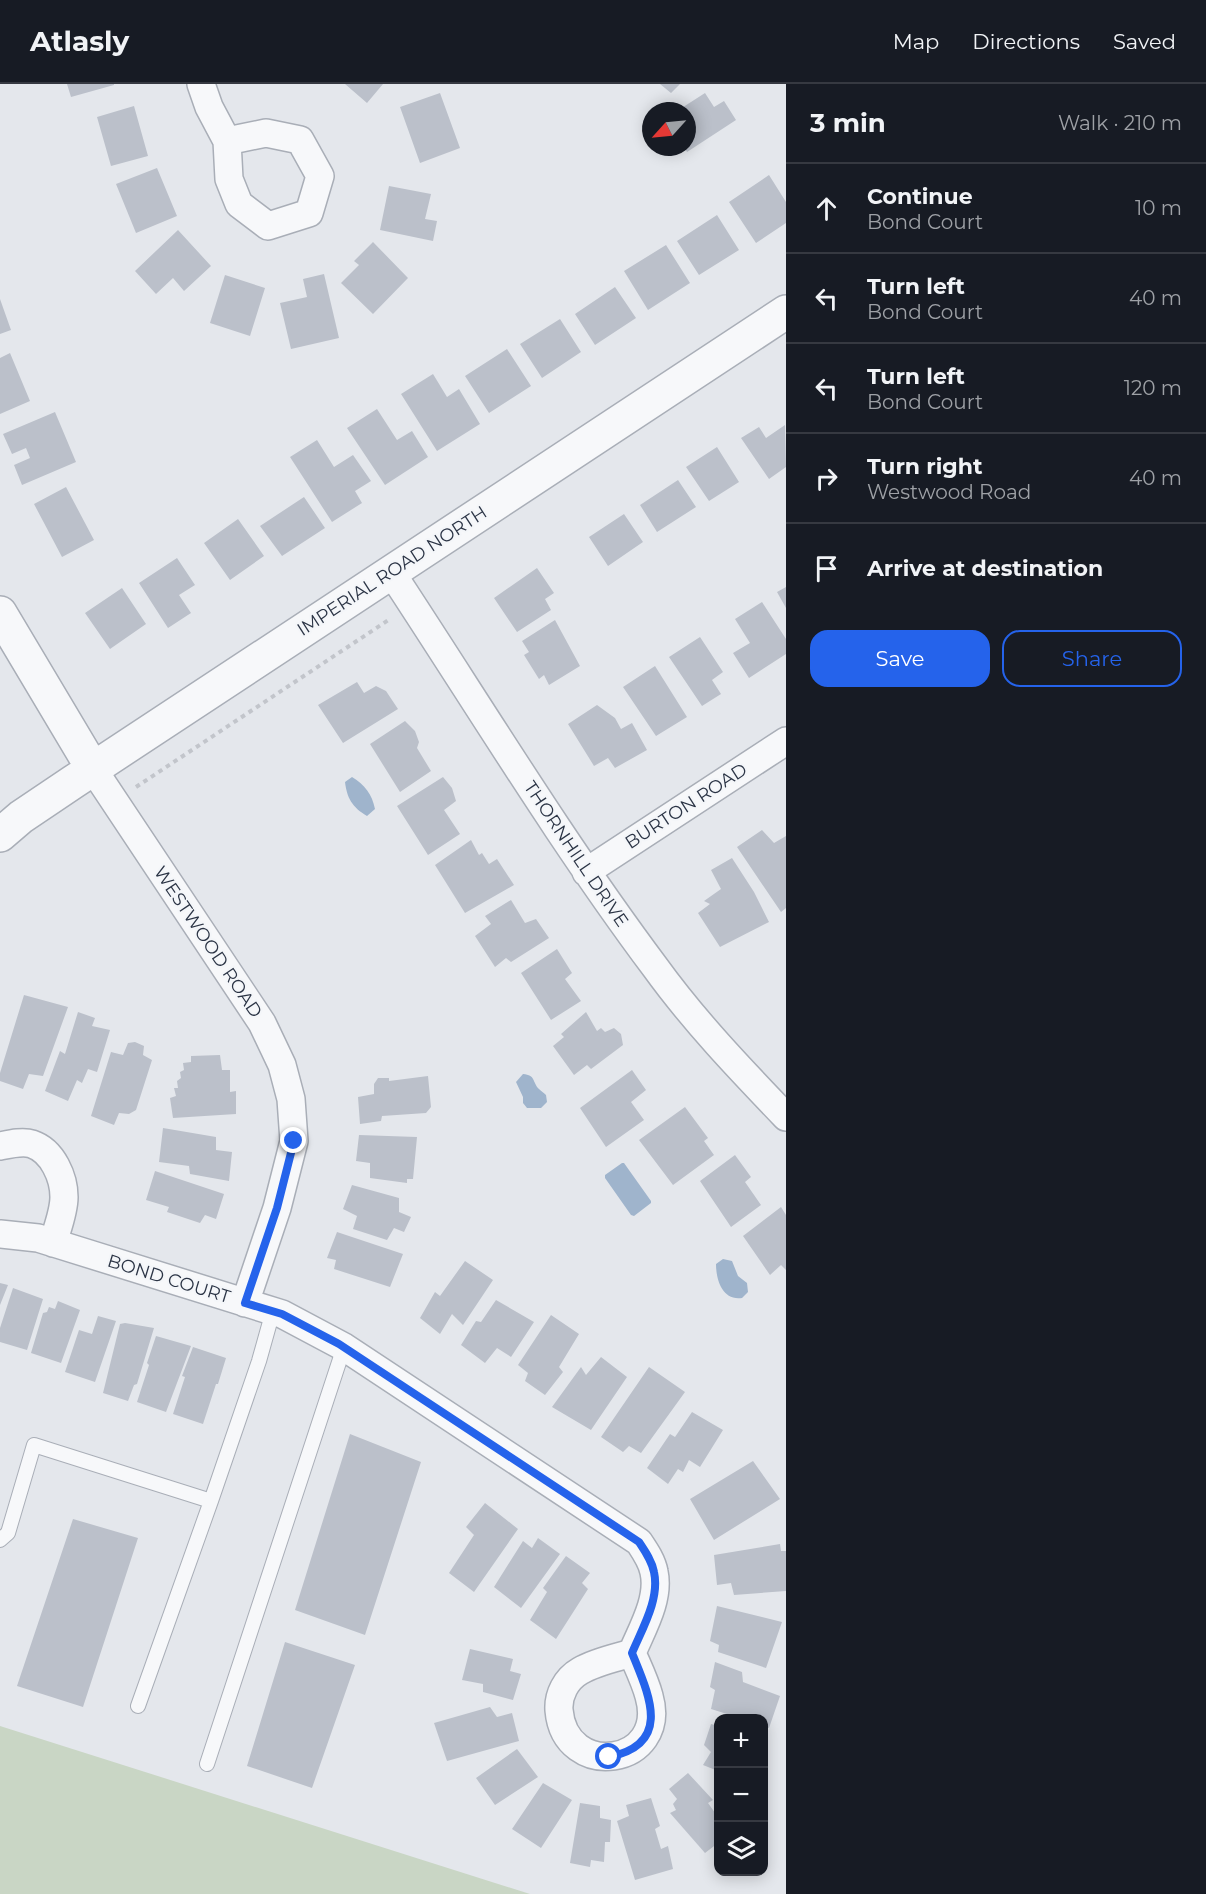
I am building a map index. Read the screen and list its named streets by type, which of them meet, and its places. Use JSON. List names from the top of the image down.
{
  "streets": {
    "street": [
      "IMPERIAL ROAD NORTH",
      "BURTON ROAD",
      "THORNHILL DRIVE",
      "WESTWOOD ROAD",
      "BOND COURT"
    ]
  },
  "crossings": [
    ["IMPERIAL ROAD NORTH", "THORNHILL DRIVE"],
    ["IMPERIAL ROAD NORTH", "WESTWOOD ROAD"],
    ["BURTON ROAD", "THORNHILL DRIVE"],
    ["WESTWOOD ROAD", "BOND COURT"]
  ],
  "north": "bottom left",
  "page": {
    "header": "Atlasly",
    "nav": ["Map", "Directions", "Saved"],
    "heading": ["3 min", "Walk · 210 m"],
    "list": [
      ["Continue", "Bond Court", "10 m"],
      ["Turn left", "Bond Court", "40 m"],
      ["Turn left", "Bond Court", "120 m"],
      ["Turn right", "Westwood Road", "40 m"],
      "Arrive at destination"
    ],
    "buttons": ["Save", "Share"],
    "map_buttons": ["+", "−"]
  }
}
